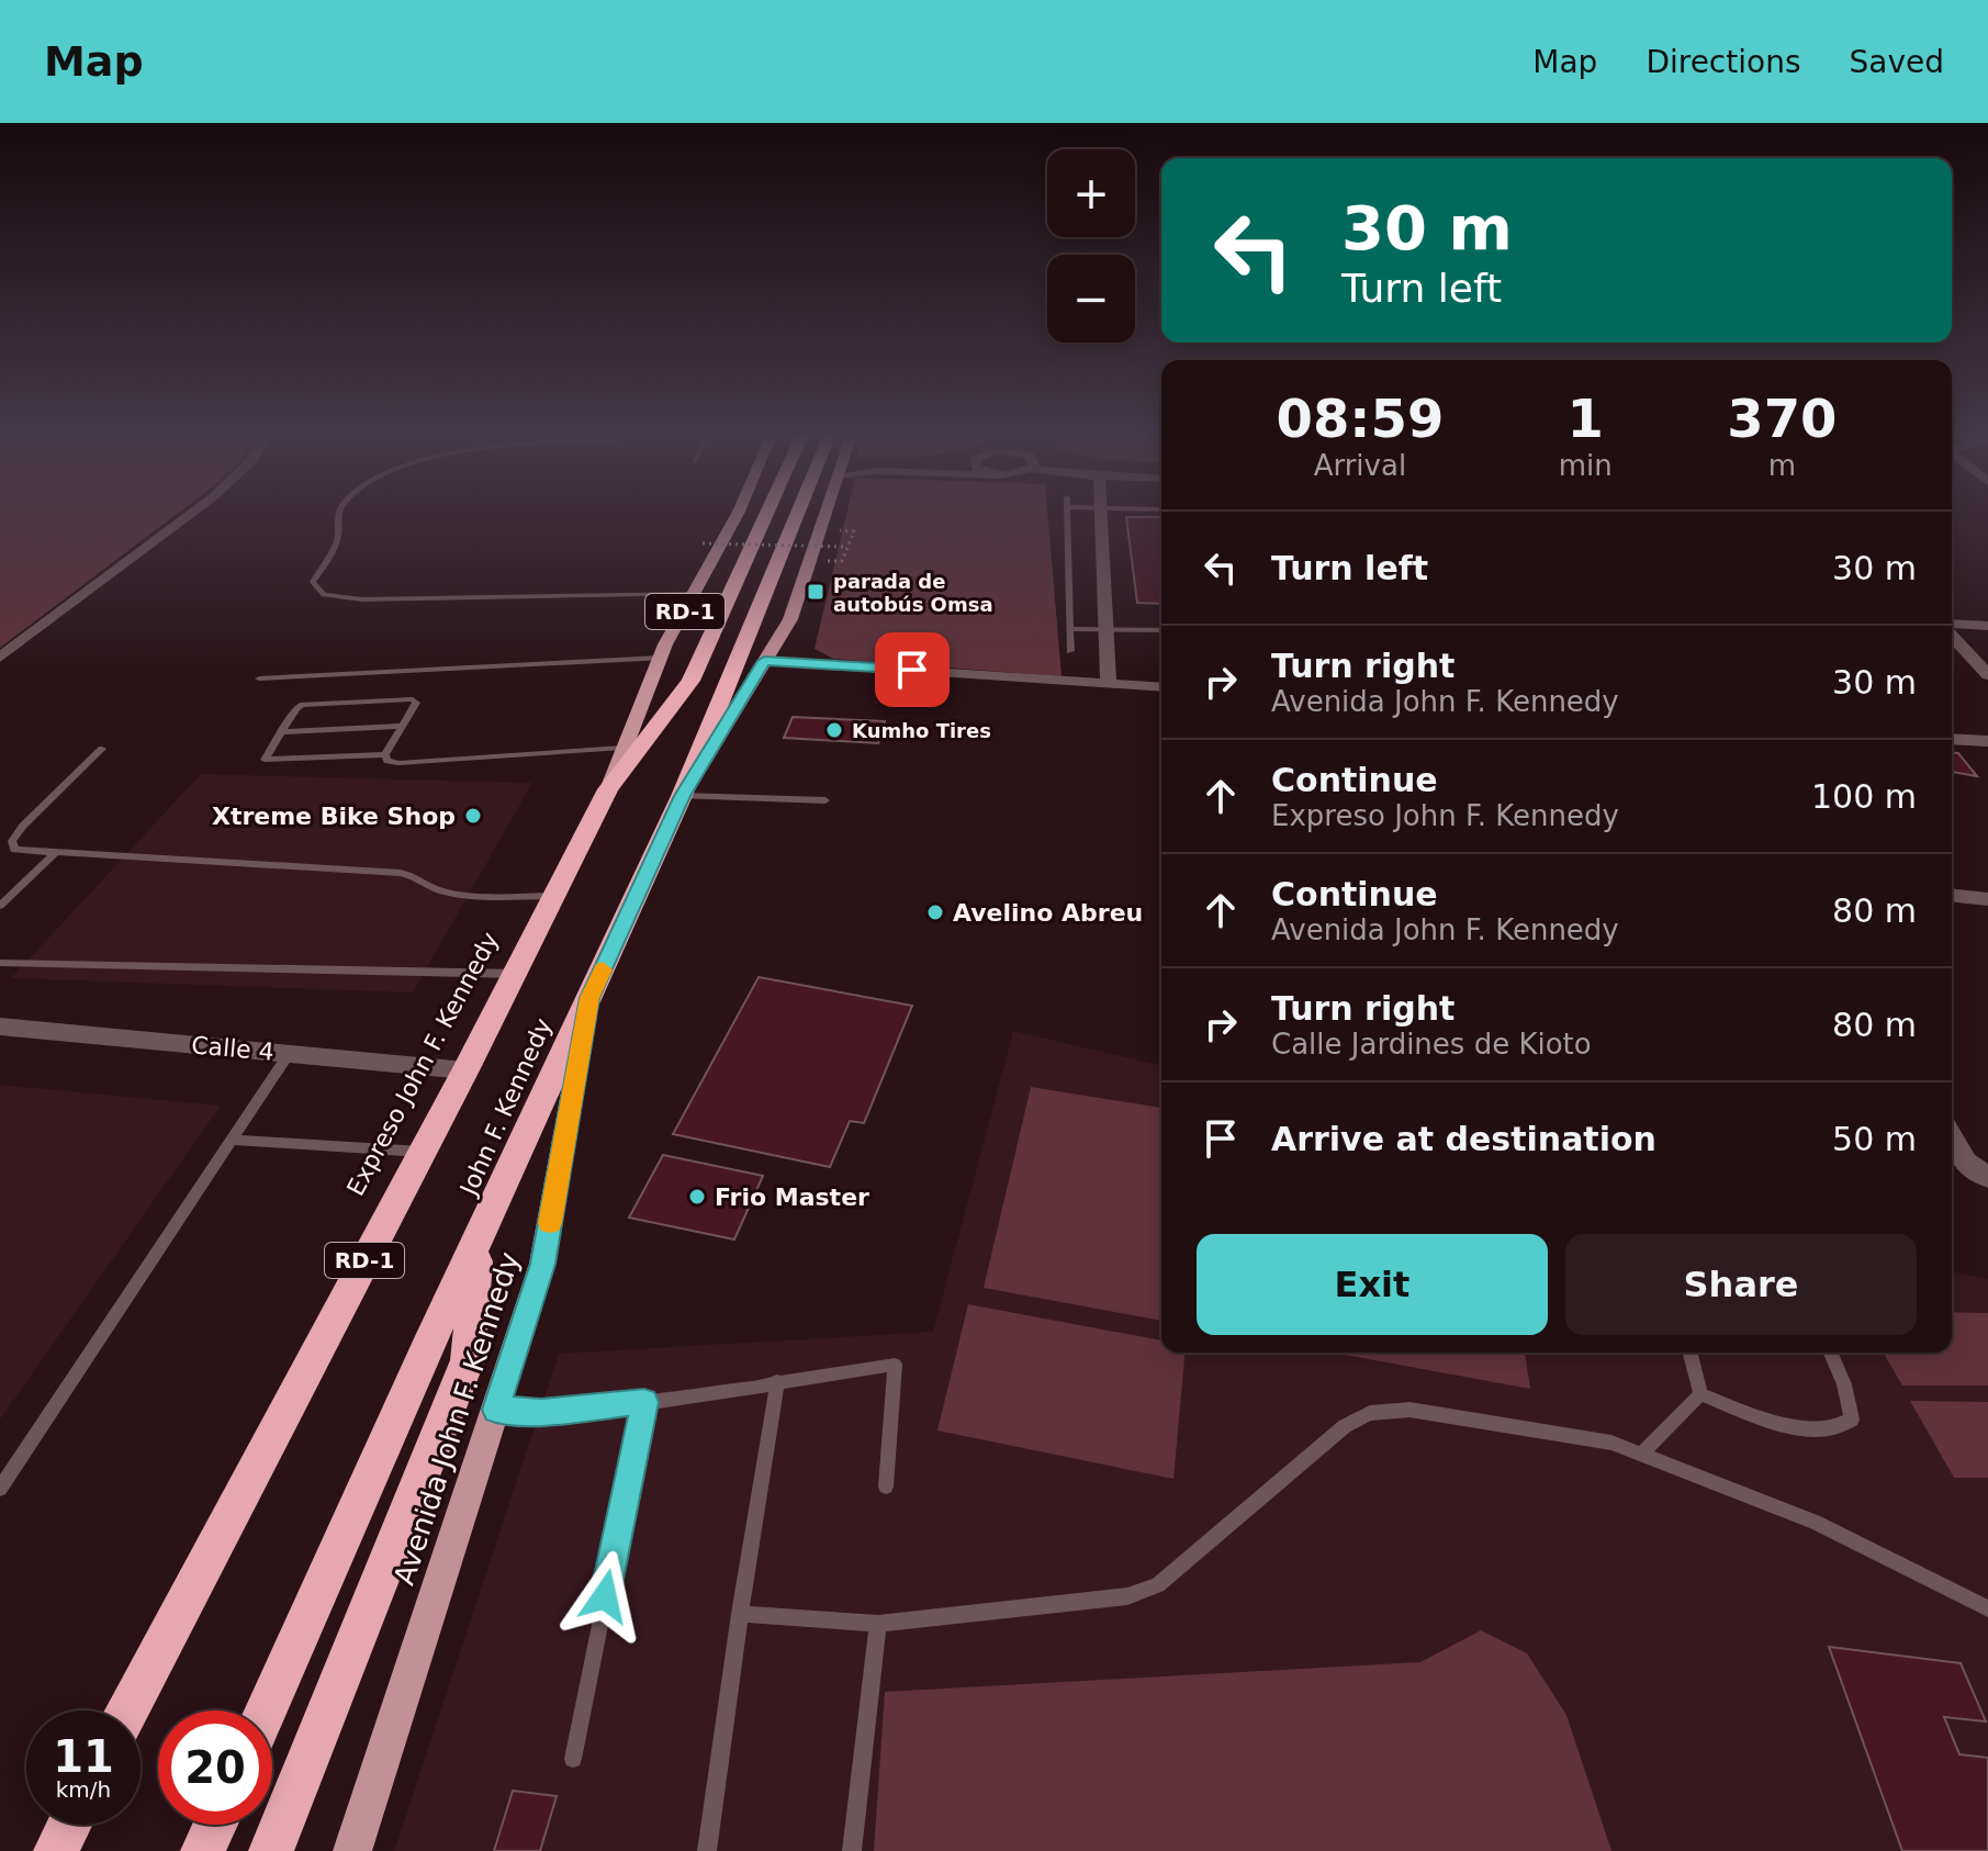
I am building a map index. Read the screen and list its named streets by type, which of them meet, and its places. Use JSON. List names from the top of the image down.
{
  "streets": {
    "highway": ["RD-1", "Expreso John F. Kennedy", "John F. Kennedy"],
    "main road": ["Avenida John F. Kennedy"],
    "street": ["Calle 4"]
  },
  "crossings": [
    ["RD-1", "Expreso John F. Kennedy"],
    ["RD-1", "John F. Kennedy"],
    ["RD-1", "Avenida John F. Kennedy"],
    ["Calle 4", "Expreso John F. Kennedy"],
    ["John F. Kennedy", "Avenida John F. Kennedy"]
  ],
  "places": {
    "transit": ["parada de autobús Omsa"],
    "other": [
      "Kumho Tires",
      "Xtreme Bike Shop",
      "Avelino Abreu",
      "Frio Master"
    ]
  },
  "page": {
    "header": "Map",
    "nav": ["Map", "Directions", "Saved"],
    "map_buttons": ["+", "−"],
    "turn": ["30 m", "Turn left"],
    "eta": [
      "08:59",
      "Arrival",
      "1",
      "min",
      "370",
      "m"
    ],
    "list": [
      {
        "name": "Turn left",
        "value": "30 m"
      },
      {
        "name": "Turn right",
        "note": "Avenida John F. Kennedy",
        "value": "30 m"
      },
      {
        "name": "Continue",
        "note": "Expreso John F. Kennedy",
        "value": "100 m"
      },
      {
        "name": "Continue",
        "note": "Avenida John F. Kennedy",
        "value": "80 m"
      },
      {
        "name": "Turn right",
        "note": "Calle Jardines de Kioto",
        "value": "80 m"
      },
      {
        "name": "Arrive at destination",
        "value": "50 m"
      }
    ],
    "buttons": ["Exit", "Share"],
    "speed": "11 km/h",
    "limit": "20"
  }
}
